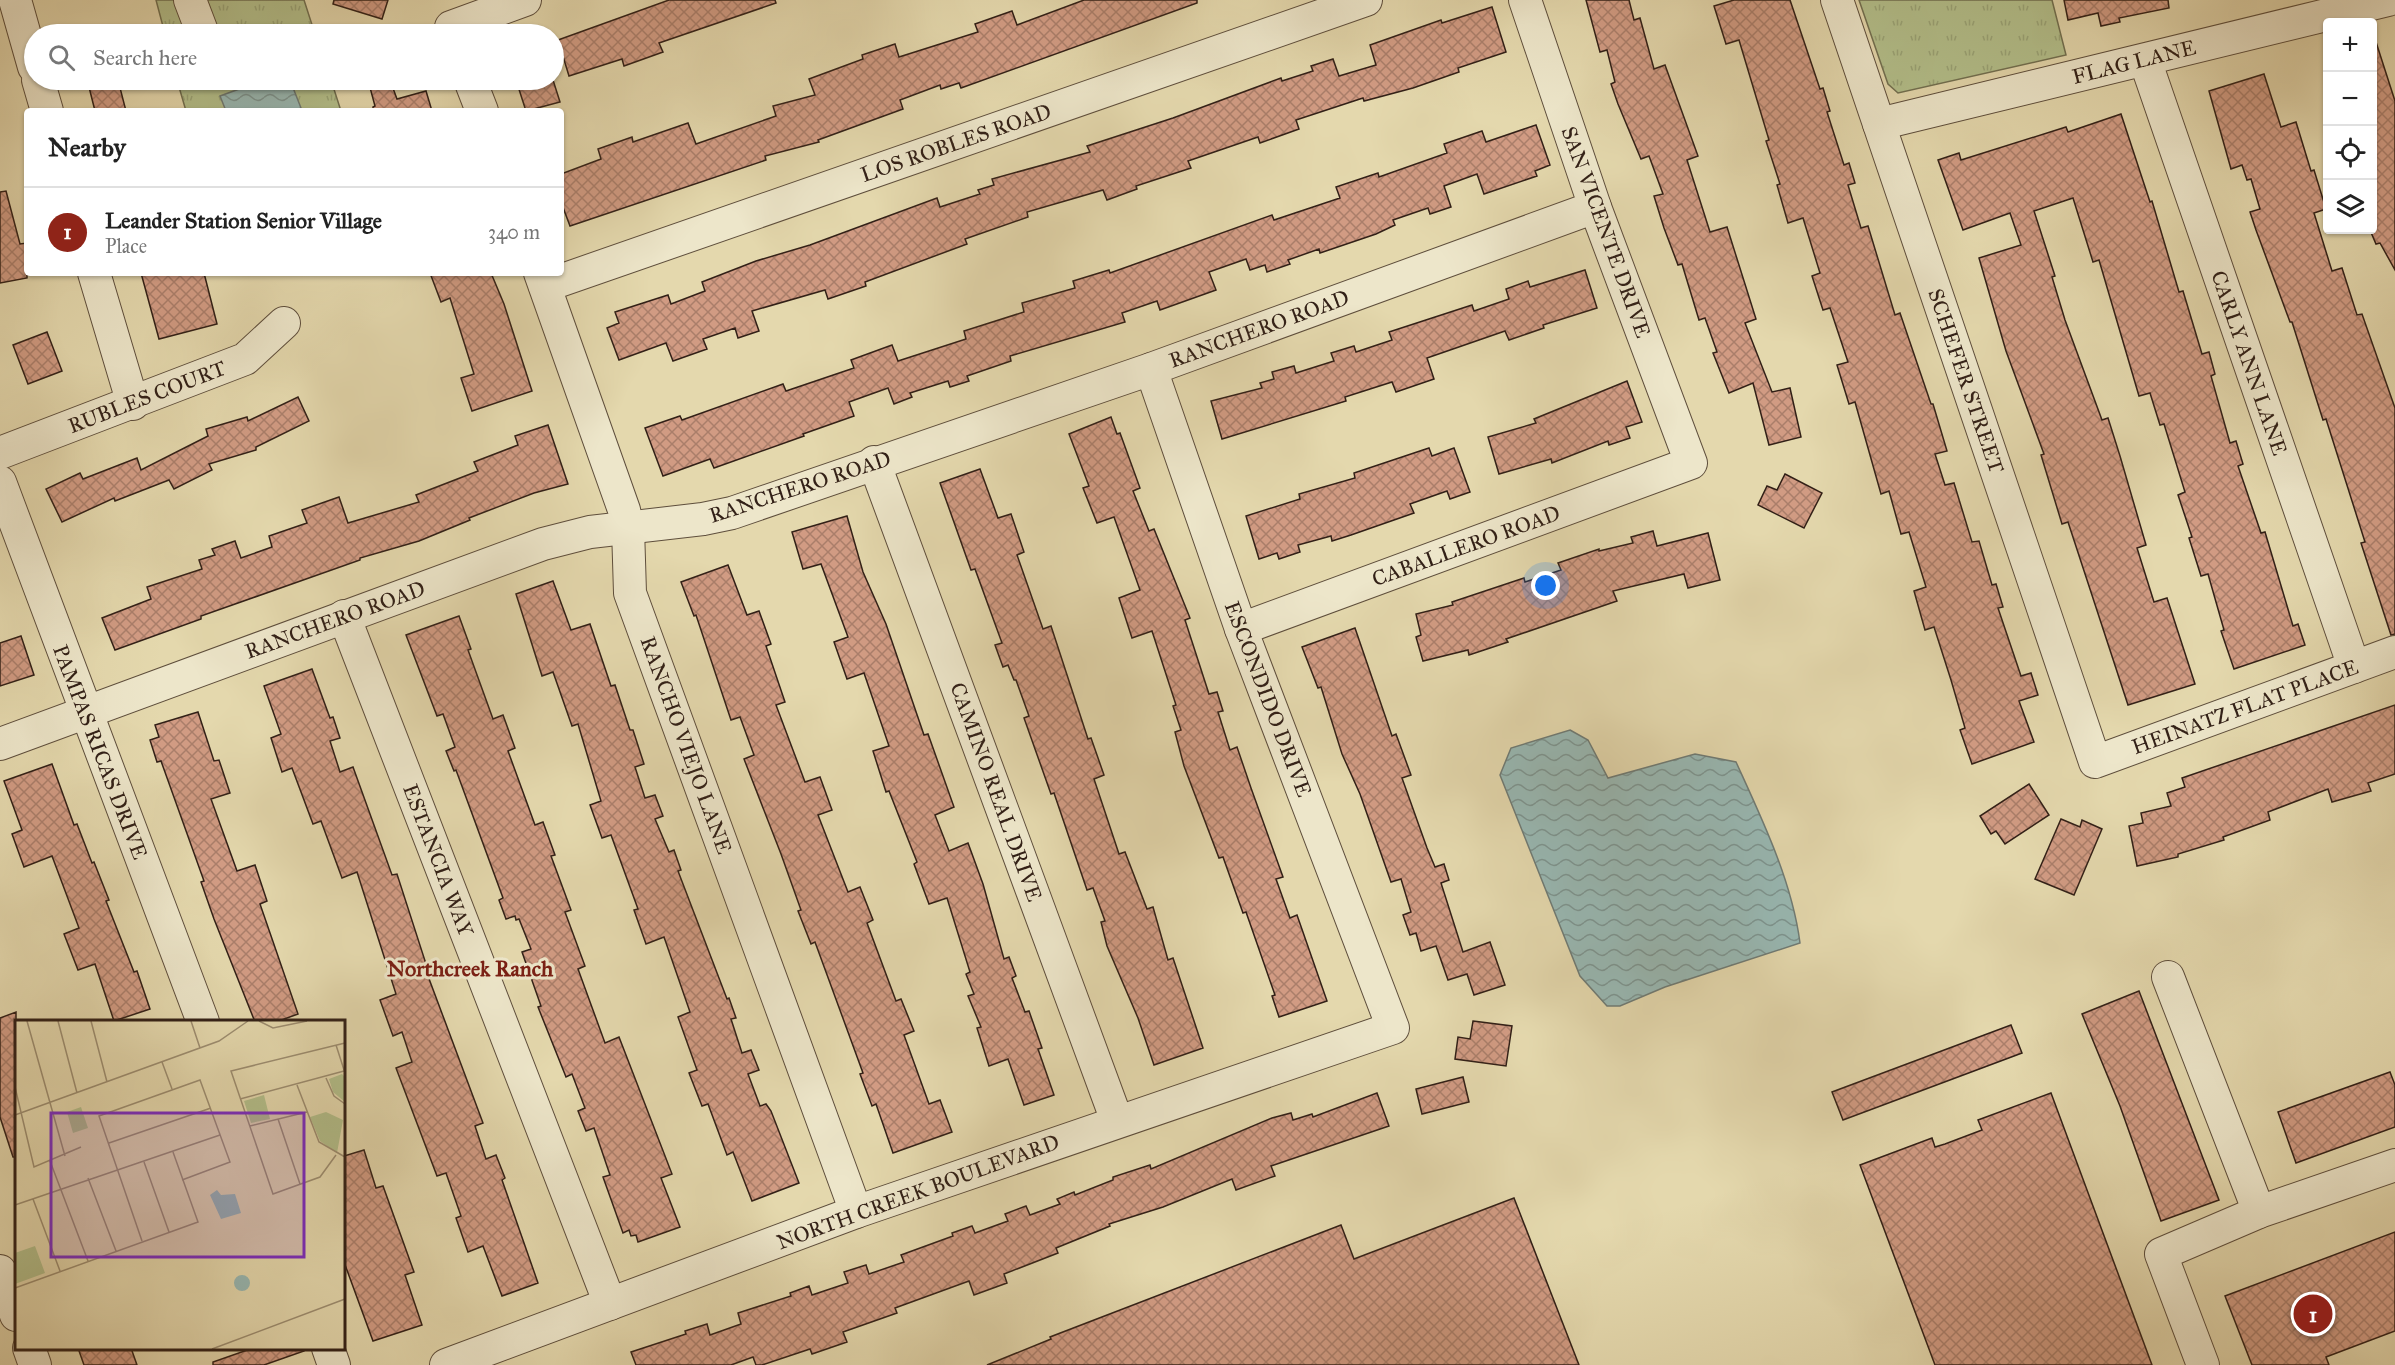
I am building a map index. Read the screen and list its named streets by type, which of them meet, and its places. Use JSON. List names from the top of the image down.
{
  "streets": {
    "street": [
      "FLAG LANE",
      "LOS ROBLES ROAD",
      "SAN VICENTE DRIVE",
      "RANCHERO ROAD",
      "CARLY ANN LANE",
      "SCHEFER STREET",
      "RUBLES COURT",
      "CABALLERO ROAD",
      "ESCONDIDO DRIVE",
      "HEINATZ FLAT PLACE",
      "RANCHO VIEJO LANE",
      "PAMPAS RICAS DRIVE",
      "CAMINO REAL DRIVE",
      "ESTANCIA WAY",
      "NORTH CREEK BOULEVARD"
    ]
  },
  "crossings": [
    ["FLAG LANE", "CARLY ANN LANE"],
    ["FLAG LANE", "SCHEFER STREET"],
    ["SAN VICENTE DRIVE", "RANCHERO ROAD"],
    ["SAN VICENTE DRIVE", "CABALLERO ROAD"],
    ["RANCHERO ROAD", "ESCONDIDO DRIVE"],
    ["RANCHERO ROAD", "RANCHO VIEJO LANE"],
    ["RANCHERO ROAD", "PAMPAS RICAS DRIVE"],
    ["RANCHERO ROAD", "CAMINO REAL DRIVE"],
    ["RANCHERO ROAD", "ESTANCIA WAY"],
    ["CARLY ANN LANE", "HEINATZ FLAT PLACE"],
    ["SCHEFER STREET", "HEINATZ FLAT PLACE"],
    ["CABALLERO ROAD", "ESCONDIDO DRIVE"],
    ["ESCONDIDO DRIVE", "NORTH CREEK BOULEVARD"],
    ["RANCHO VIEJO LANE", "NORTH CREEK BOULEVARD"],
    ["CAMINO REAL DRIVE", "NORTH CREEK BOULEVARD"],
    ["ESTANCIA WAY", "NORTH CREEK BOULEVARD"]
  ],
  "districts": ["Northcreek Ranch"],
  "page": {
    "map_buttons": ["+", "−"],
    "search": "Search here",
    "heading": "Nearby",
    "list": [
      {
        "mark": "1",
        "name": "Leander Station Senior Village",
        "note": "Place",
        "value": "340 m"
      }
    ],
    "pins": "1"
  }
}
